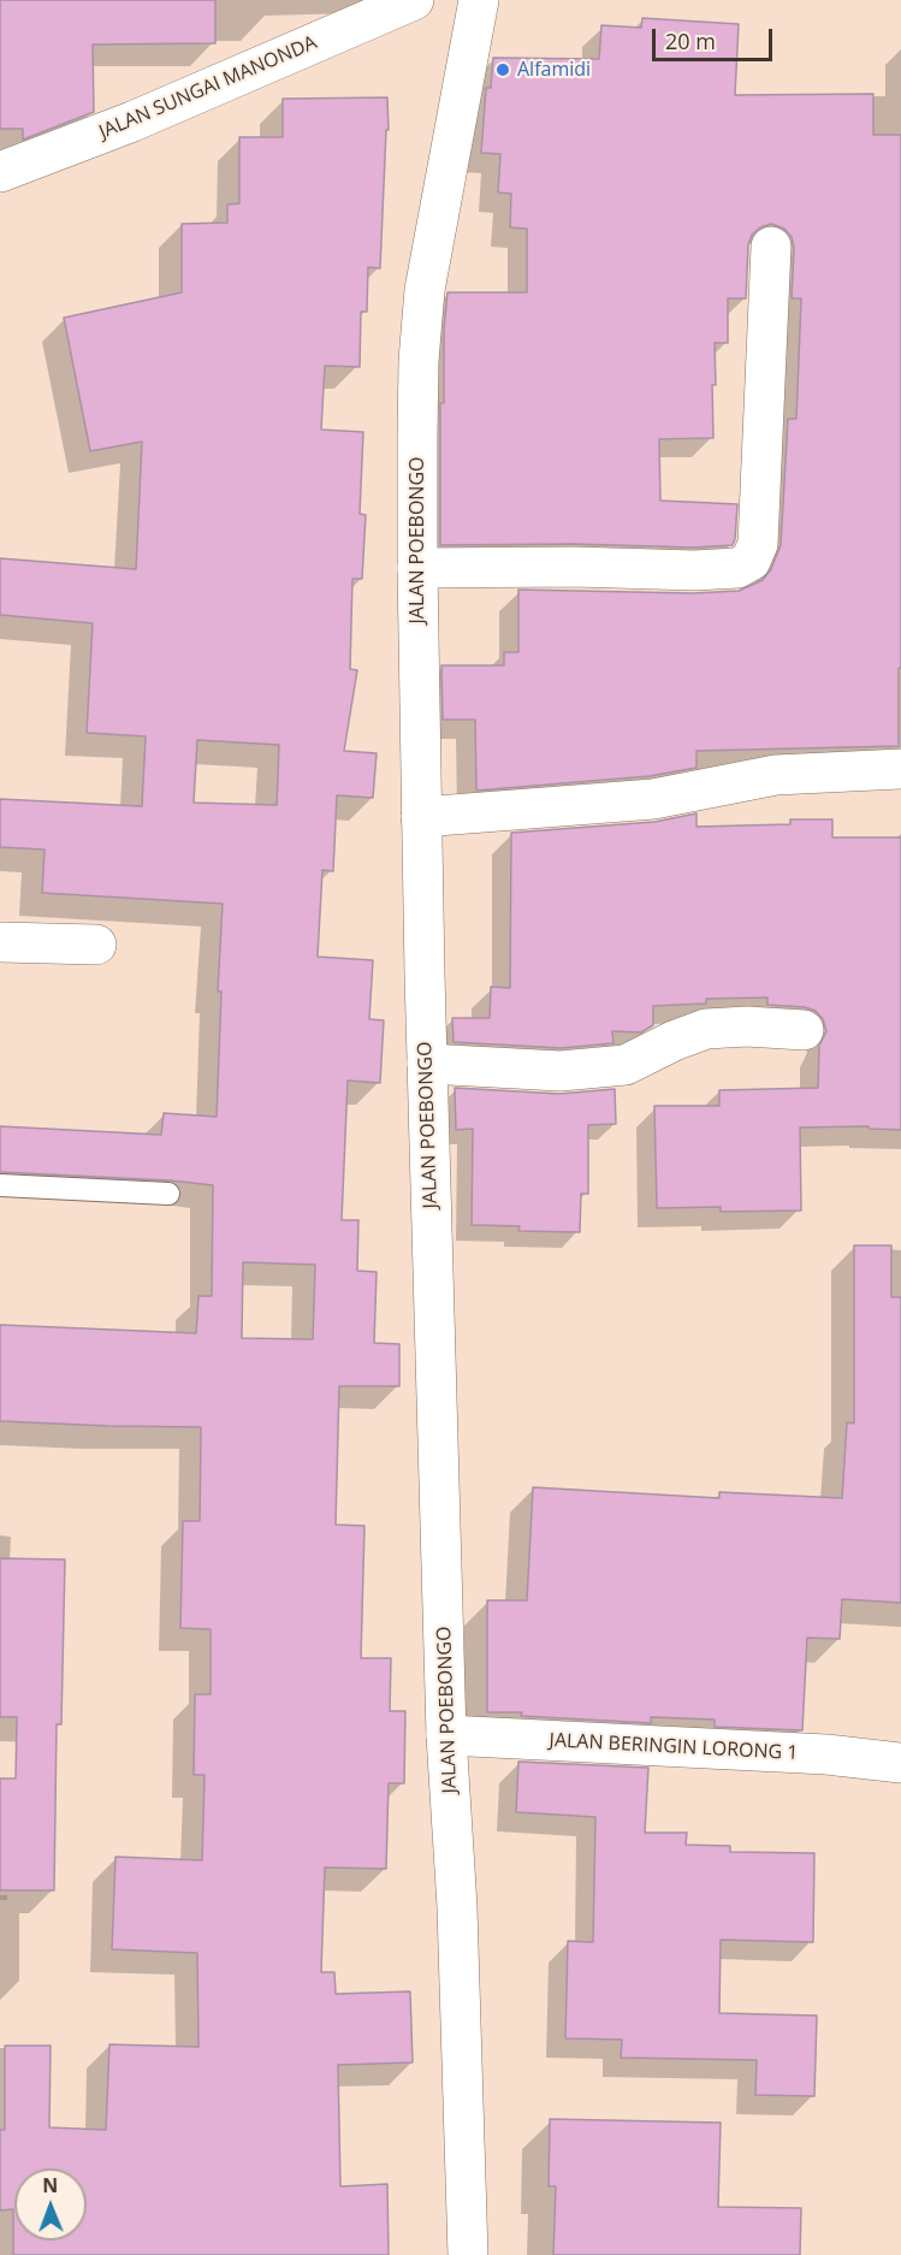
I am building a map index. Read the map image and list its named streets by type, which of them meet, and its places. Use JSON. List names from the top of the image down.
{
  "streets": {
    "street": ["JALAN SUNGAI MANONDA", "JALAN POEBONGO", "JALAN BERINGIN LORONG 1"]
  },
  "crossings": [
    ["JALAN POEBONGO", "JALAN BERINGIN LORONG 1"]
  ],
  "places": ["Alfamidi"],
  "scale_bar": "20 m",
  "north": "top"
}
